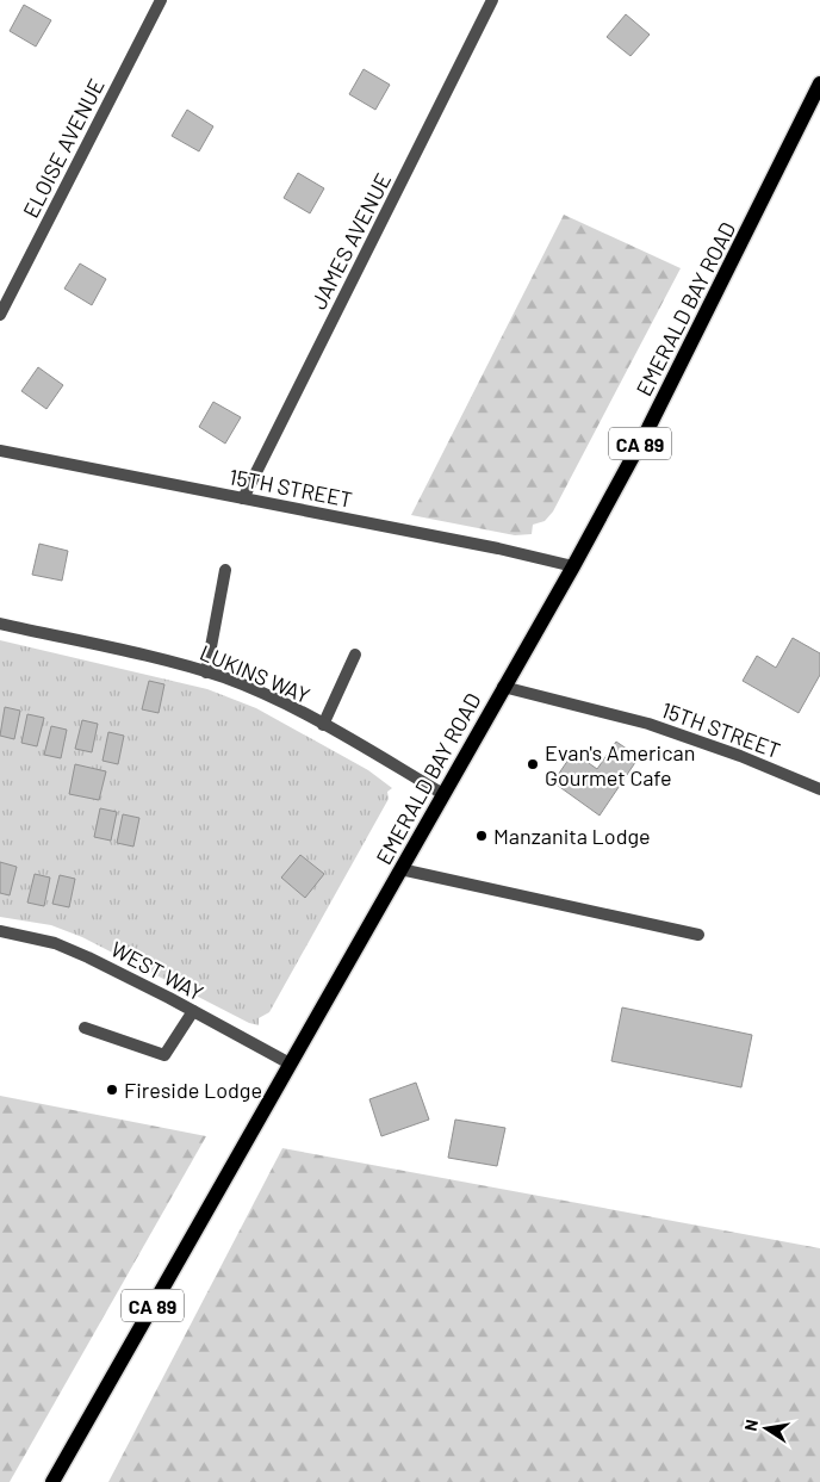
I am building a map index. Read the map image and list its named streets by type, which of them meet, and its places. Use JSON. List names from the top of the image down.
{
  "streets": {
    "main road": ["EMERALD BAY ROAD", "CA 89"],
    "street": [
      "ELOISE AVENUE",
      "JAMES AVENUE",
      "15TH STREET",
      "LUKINS WAY",
      "WEST WAY"
    ]
  },
  "crossings": [
    ["JAMES AVENUE", "15TH STREET"],
    ["EMERALD BAY ROAD", "15TH STREET"],
    ["EMERALD BAY ROAD", "LUKINS WAY"],
    ["EMERALD BAY ROAD", "WEST WAY"]
  ],
  "places": ["Evan's American Gourmet Cafe", "Manzanita Lodge", "Fireside Lodge"],
  "north": "left"
}
